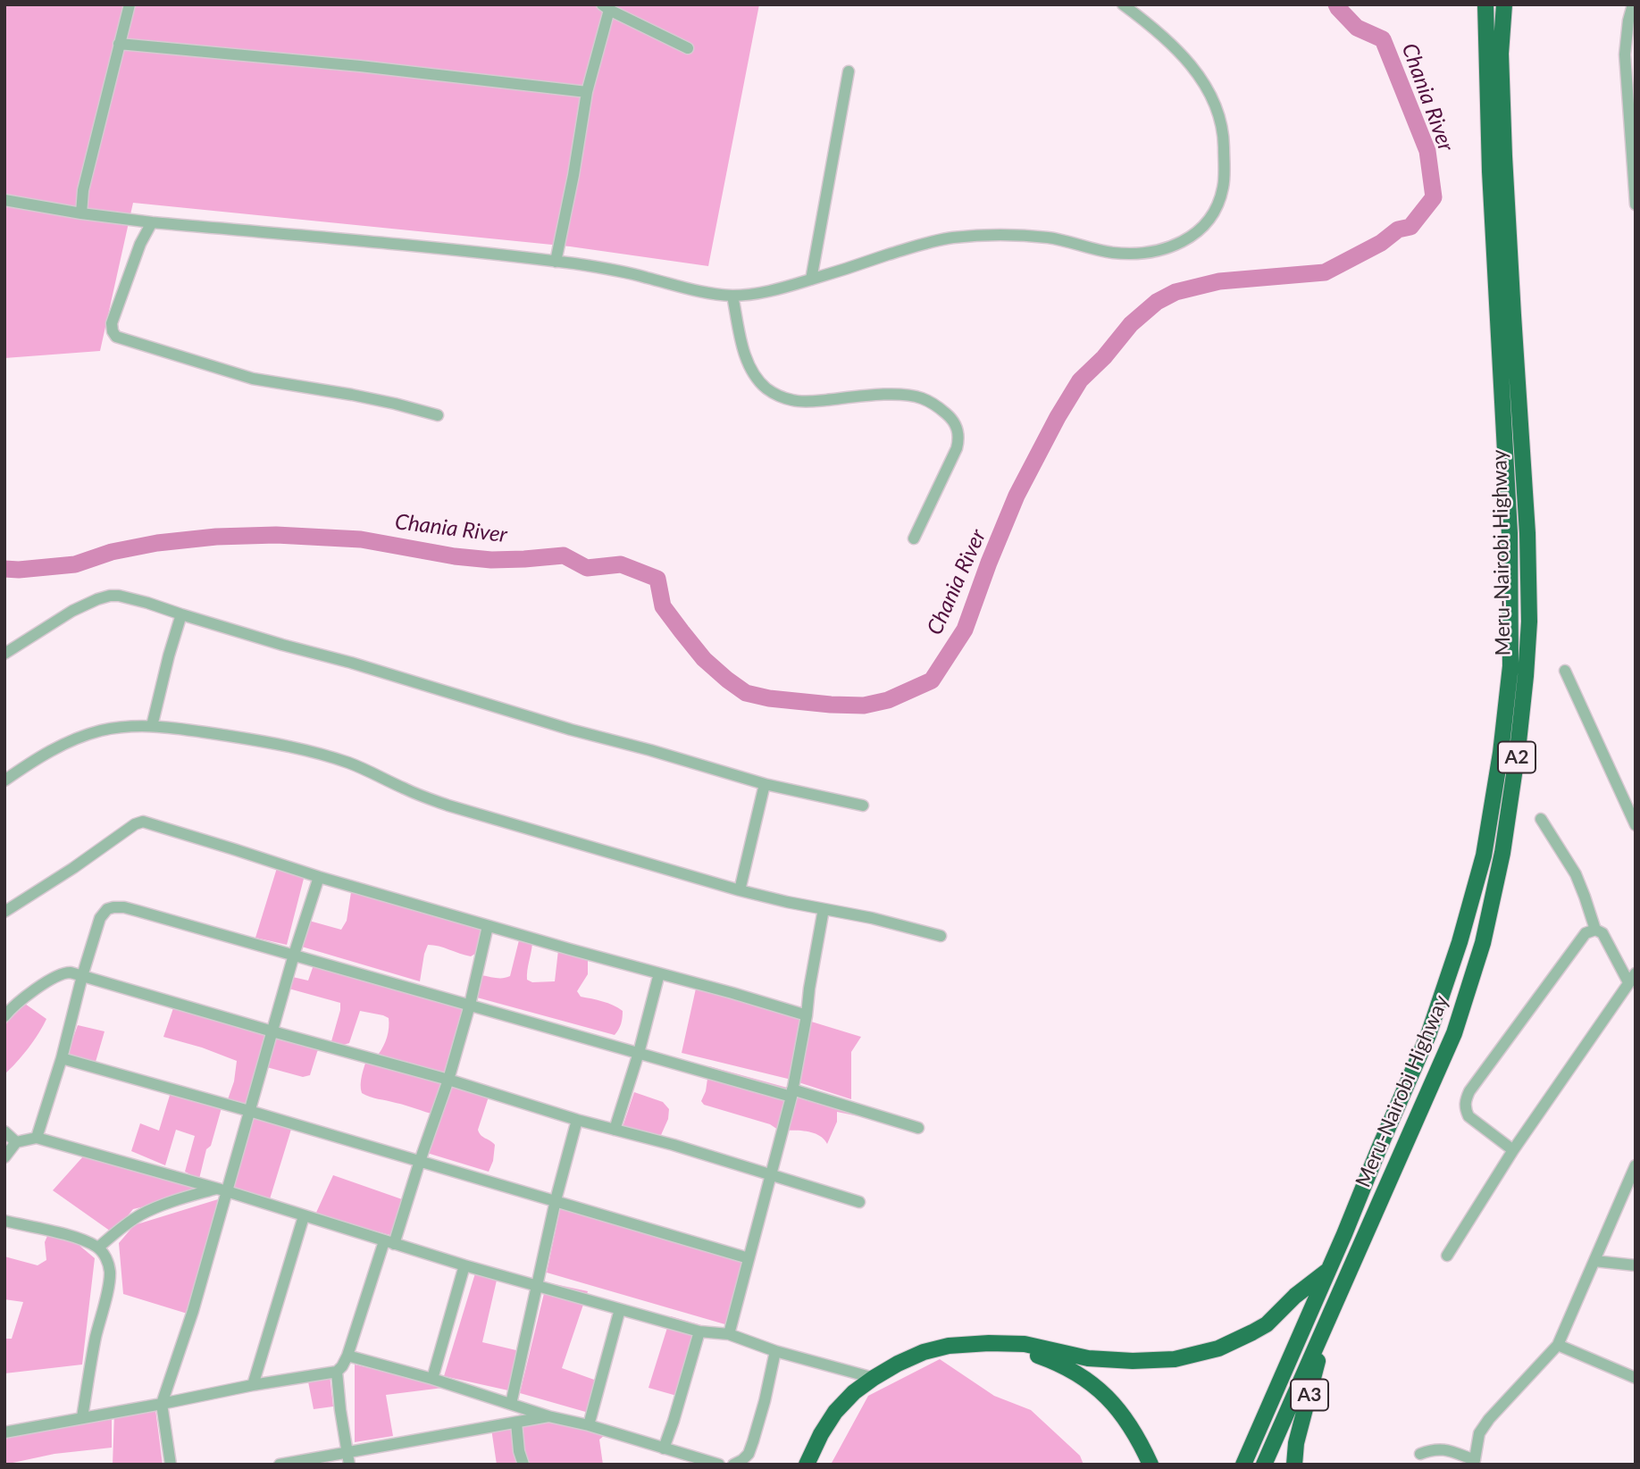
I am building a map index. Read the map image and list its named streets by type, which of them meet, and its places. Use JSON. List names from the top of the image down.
{
  "streets": {
    "highway": ["Meru-Nairobi Highway", "A2", "A3"]
  },
  "crossings": [
    ["Meru-Nairobi Highway", "A3"]
  ],
  "water": ["Chania River"]
}
